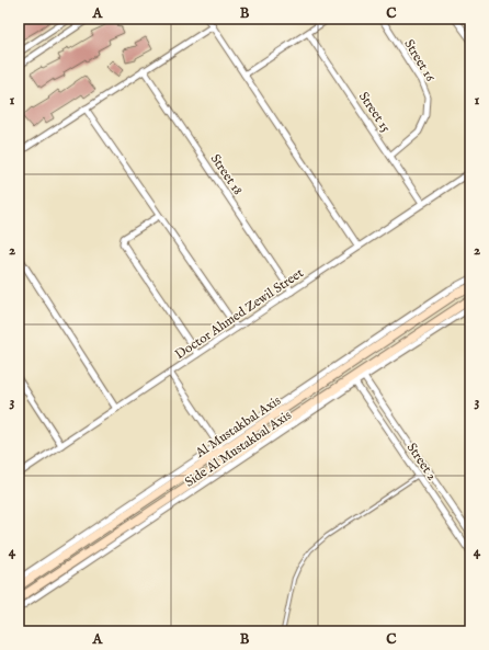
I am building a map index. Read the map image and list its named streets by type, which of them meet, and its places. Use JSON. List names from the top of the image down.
{
  "streets": {
    "street": [
      "Street 16",
      "Street 15",
      "Street 18",
      "Doctor Ahmed Zewil Street",
      "Al Mustakbal Axis",
      "Side Al Mustakbal Axis",
      "Street 2"
    ]
  },
  "crossings": [
    ["Street 16", "Street 15"],
    ["Street 15", "Doctor Ahmed Zewil Street"],
    ["Street 18", "Doctor Ahmed Zewil Street"],
    ["Al Mustakbal Axis", "Side Al Mustakbal Axis"],
    ["Side Al Mustakbal Axis", "Street 2"]
  ],
  "grid": {
    "columns": ["A", "B", "C"],
    "rows": [
      "1",
      "2",
      "3",
      "4"
    ]
  }
}
